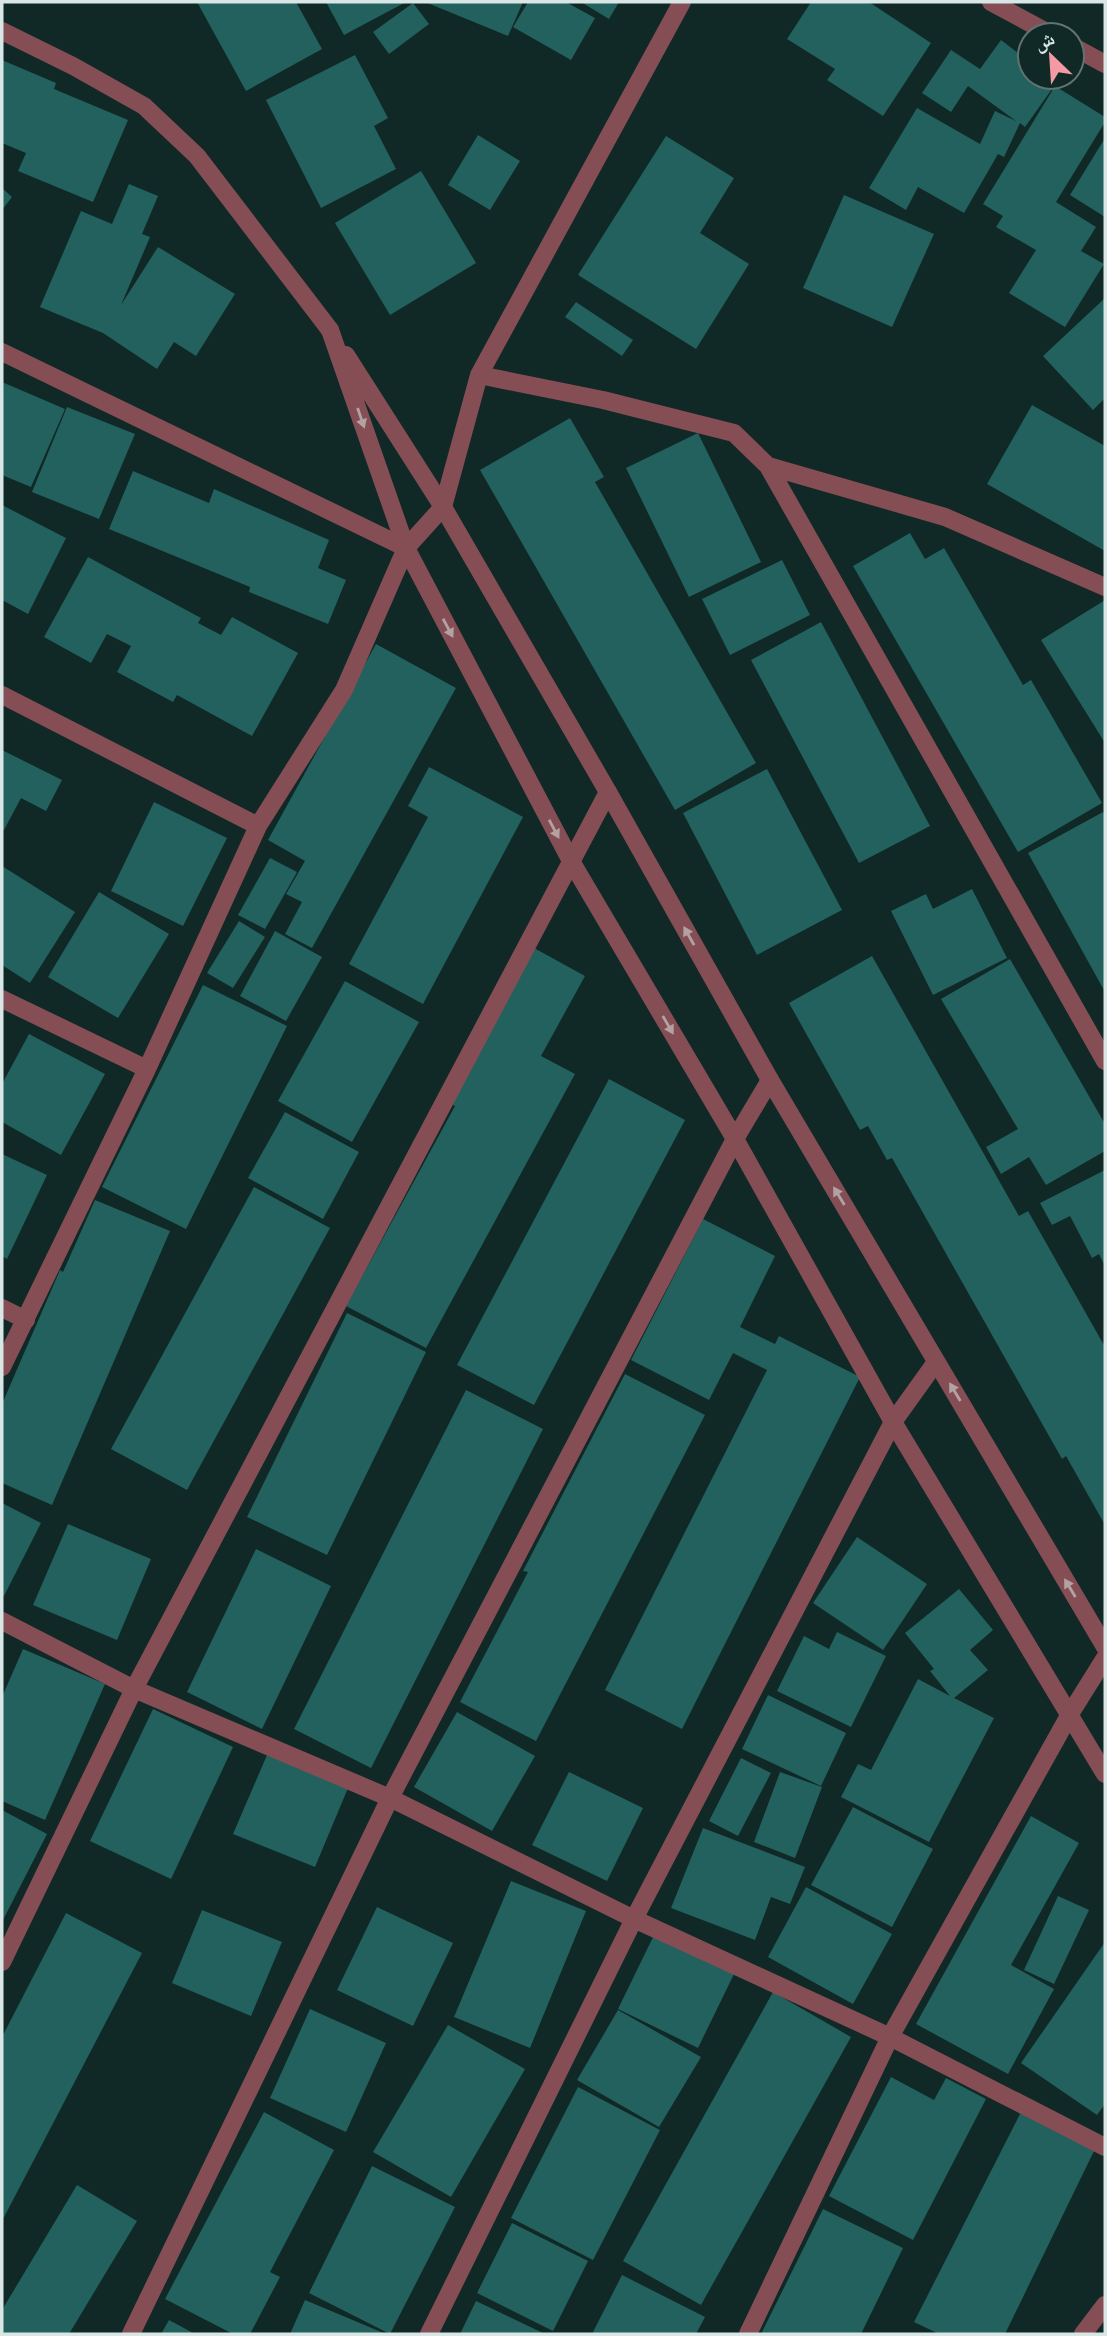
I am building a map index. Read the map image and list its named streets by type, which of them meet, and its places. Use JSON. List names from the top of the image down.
{
  "north": "top left"
}
